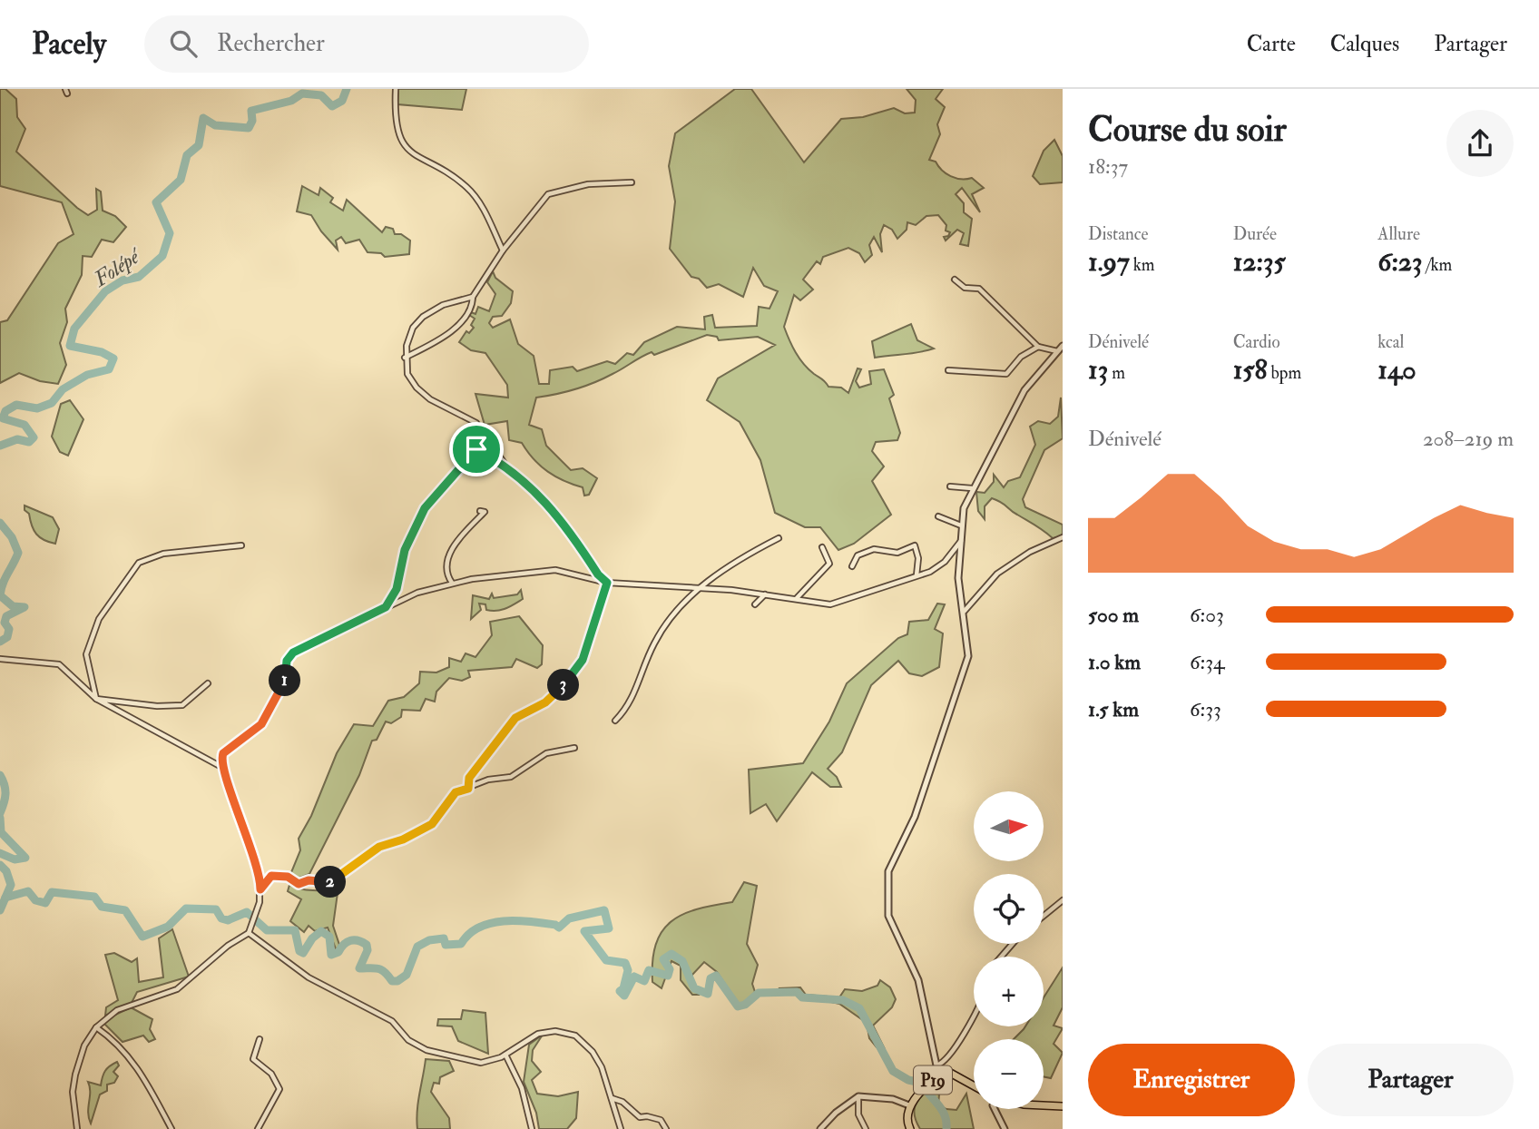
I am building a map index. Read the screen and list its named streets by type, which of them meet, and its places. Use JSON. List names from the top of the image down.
{
  "streets": {
    "main road": ["P19"]
  },
  "water": ["Folépé"],
  "north": "right",
  "page": {
    "header": "Pacely",
    "search": "Rechercher",
    "nav": ["Carte", "Calques", "Partager"],
    "heading": ["Course du soir", "18:37"],
    "stats": [
      ["Distance", "1.97 km"],
      ["Durée", "12:35"],
      ["Allure", "6:23 /km"],
      ["Dénivelé", "13 m"],
      ["Cardio", "158 bpm"],
      ["kcal", "140"]
    ],
    "chart": ["Dénivelé", "208–219 m"],
    "list": [
      {
        "name": "500 m",
        "note": "6:03"
      },
      {
        "name": "1.0 km",
        "note": "6:34"
      },
      {
        "name": "1.5 km",
        "note": "6:33"
      }
    ],
    "pins": ["1", "3", "2"],
    "map_buttons": ["+", "−"],
    "buttons": ["Enregistrer", "Partager"]
  }
}
